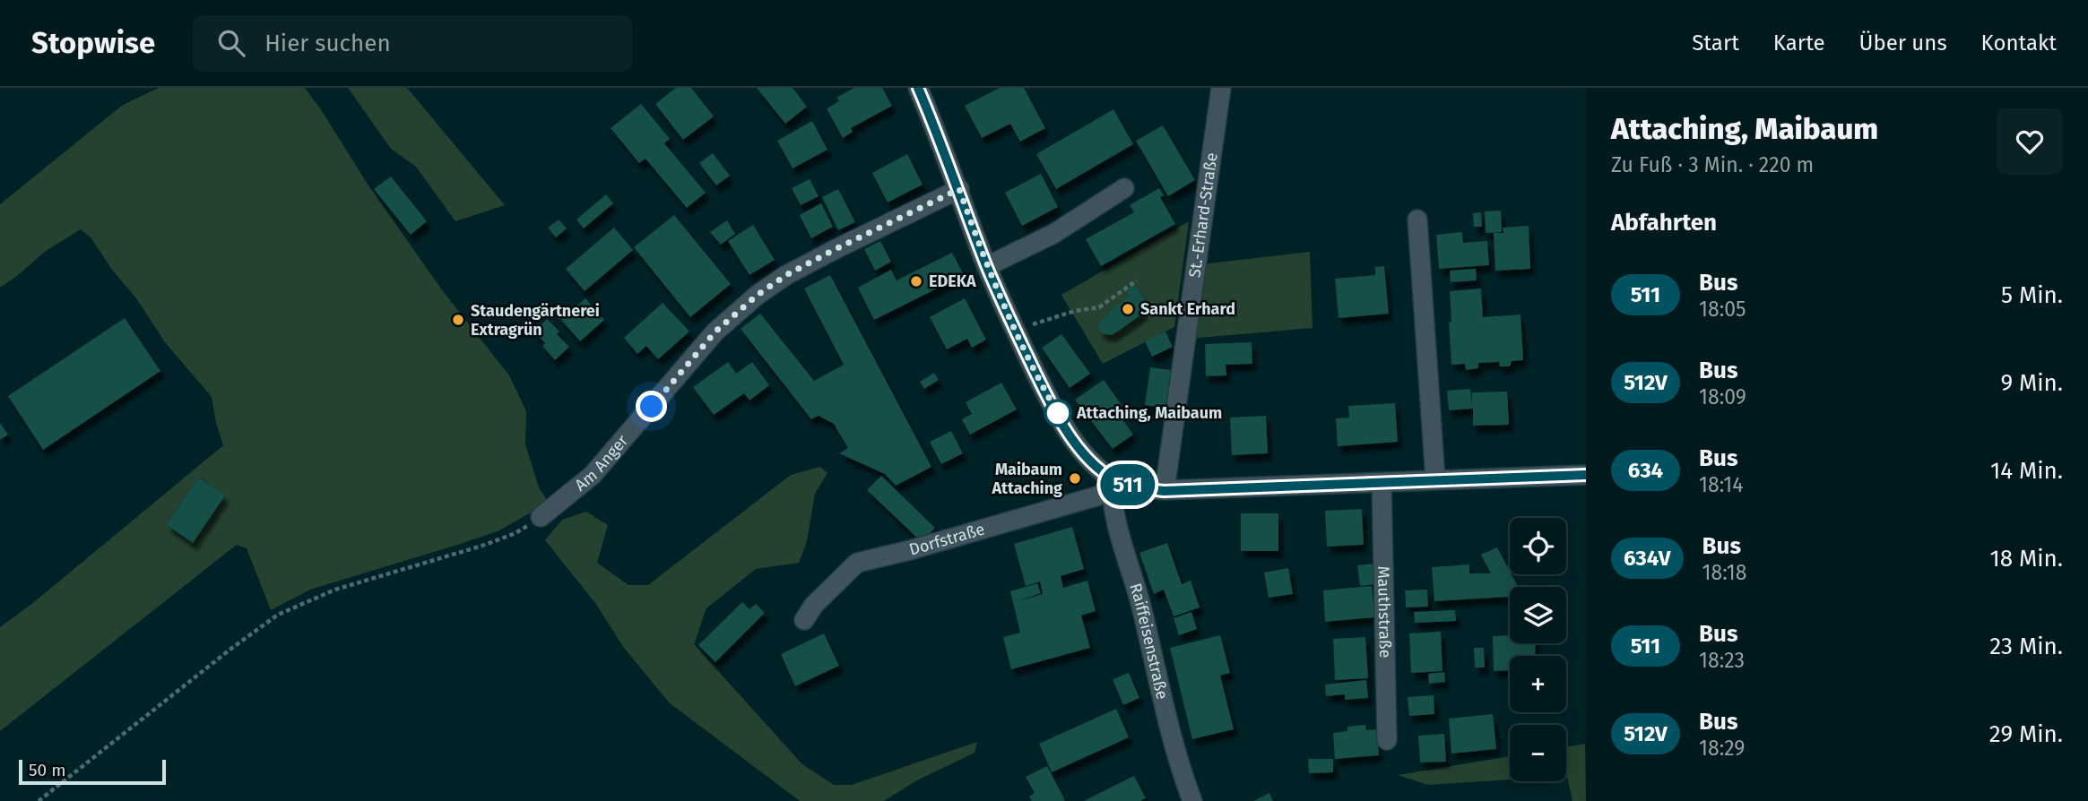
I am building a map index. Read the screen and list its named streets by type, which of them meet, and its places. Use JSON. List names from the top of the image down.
{
  "streets": {
    "street": [
      "St.-Erhard-Straße",
      "Am Anger",
      "Dorfstraße",
      "Mauthstraße",
      "Raiffeisenstraße"
    ]
  },
  "crossings": [
    ["Dorfstraße", "Raiffeisenstraße"]
  ],
  "places": [
    "EDEKA",
    "Sankt Erhard",
    "Staudengärtnerei Extragrün",
    "Attaching, Maibaum",
    "Maibaum Attaching"
  ],
  "lines": ["bus line 511"],
  "scale_bar": "50 m",
  "page": {
    "header": "Stopwise",
    "search": "Hier suchen",
    "nav": [
      "Start",
      "Karte",
      "Über uns",
      "Kontakt"
    ],
    "on_map": "511",
    "heading": [
      ["Attaching, Maibaum", "Zu Fuß · 3 Min. · 220 m"],
      "Abfahrten"
    ],
    "list": [
      {
        "mark": "511",
        "name": "Bus",
        "note": "18:05",
        "value": "5 Min."
      },
      {
        "mark": "512V",
        "name": "Bus",
        "note": "18:09",
        "value": "9 Min."
      },
      {
        "mark": "634",
        "name": "Bus",
        "note": "18:14",
        "value": "14 Min."
      },
      {
        "mark": "634V",
        "name": "Bus",
        "note": "18:18",
        "value": "18 Min."
      },
      {
        "mark": "511",
        "name": "Bus",
        "note": "18:23",
        "value": "23 Min."
      },
      {
        "mark": "512V",
        "name": "Bus",
        "note": "18:29",
        "value": "29 Min."
      }
    ],
    "map_buttons": ["+", "−"],
    "scale": "50 m"
  }
}
